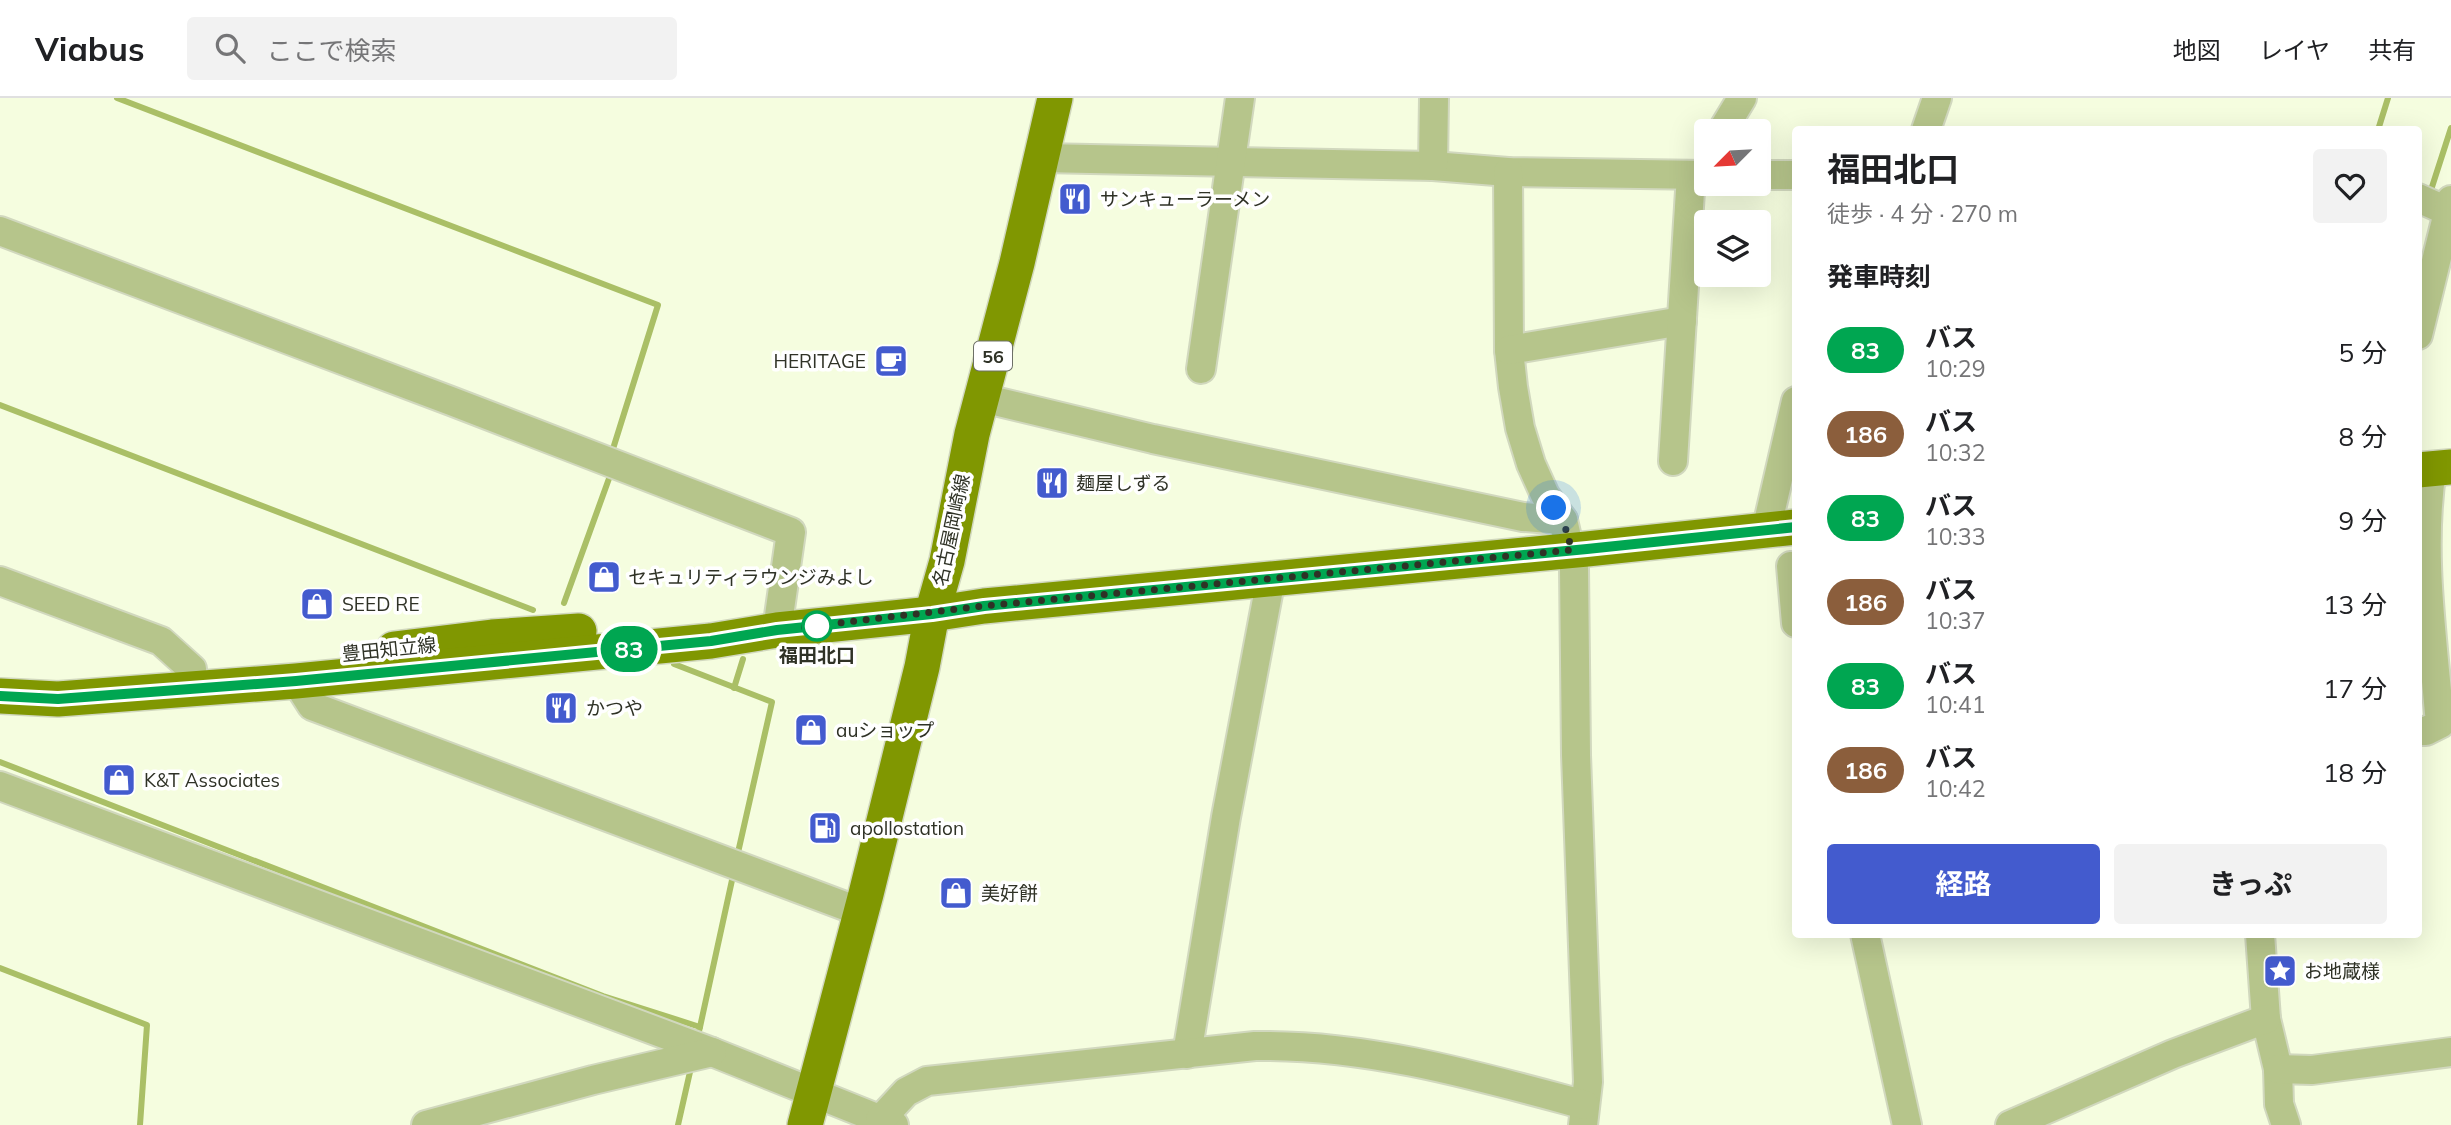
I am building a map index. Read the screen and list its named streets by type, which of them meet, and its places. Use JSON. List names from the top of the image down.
{
  "streets": {
    "main road": ["56", "名古屋岡崎線", "豊田知立線"]
  },
  "crossings": [
    ["名古屋岡崎線", "豊田知立線"]
  ],
  "places": {
    "restaurant": ["サンキューラーメン", "麺屋しずる", "かつや"],
    "cafe": ["HERITAGE"],
    "shop": [
      "セキュリティラウンジみよし",
      "SEED RE",
      "auショップ",
      "K&T Associates",
      "美好餅"
    ],
    "other": ["福田北口"],
    "fuel station": ["apollostation"],
    "place": ["お地蔵様"]
  },
  "lines": ["bus line 83"],
  "north": "bottom left",
  "page": {
    "header": "Viabus",
    "search": "ここで検索",
    "nav": ["地図", "レイヤ", "共有"],
    "on_map": "83",
    "heading": [
      ["福田北口", "徒歩 · 4 分 · 270 m"],
      "発車時刻"
    ],
    "list": [
      {
        "mark": "83",
        "name": "バス",
        "note": "10:29",
        "value": "5 分"
      },
      {
        "mark": "186",
        "name": "バス",
        "note": "10:32",
        "value": "8 分"
      },
      {
        "mark": "83",
        "name": "バス",
        "note": "10:33",
        "value": "9 分"
      },
      {
        "mark": "186",
        "name": "バス",
        "note": "10:37",
        "value": "13 分"
      },
      {
        "mark": "83",
        "name": "バス",
        "note": "10:41",
        "value": "17 分"
      },
      {
        "mark": "186",
        "name": "バス",
        "note": "10:42",
        "value": "18 分"
      }
    ],
    "buttons": ["経路", "きっぷ"]
  }
}
